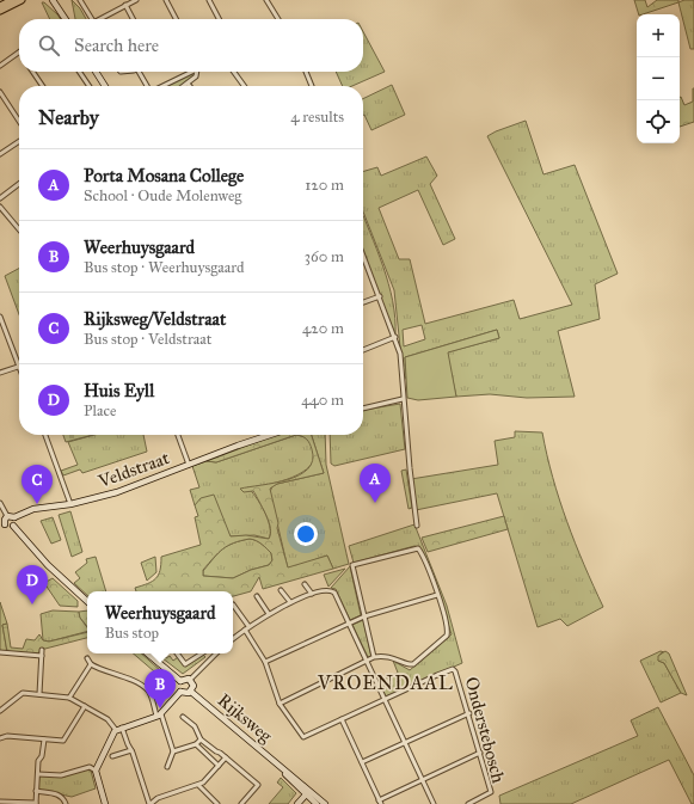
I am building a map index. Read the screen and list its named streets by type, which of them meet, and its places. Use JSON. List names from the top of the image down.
{
  "streets": {
    "street": ["Veldstraat", "Rijksweg", "Onderstebosch"]
  },
  "districts": ["VROENDAAL"],
  "page": {
    "map_buttons": ["+", "−"],
    "search": "Search here",
    "heading": ["Nearby", "4 results"],
    "list": [
      {
        "mark": "A",
        "name": "Porta Mosana College",
        "note": "School · Oude Molenweg",
        "value": "120 m"
      },
      {
        "mark": "B",
        "name": "Weerhuysgaard",
        "note": "Bus stop · Weerhuysgaard",
        "value": "360 m"
      },
      {
        "mark": "C",
        "name": "Rijksweg/Veldstraat",
        "note": "Bus stop · Veldstraat",
        "value": "420 m"
      },
      {
        "mark": "D",
        "name": "Huis Eyll",
        "note": "Place",
        "value": "440 m"
      }
    ],
    "pins": [
      "A",
      "C",
      "D",
      "B"
    ],
    "popup": ["Weerhuysgaard", "Bus stop"]
  }
}
